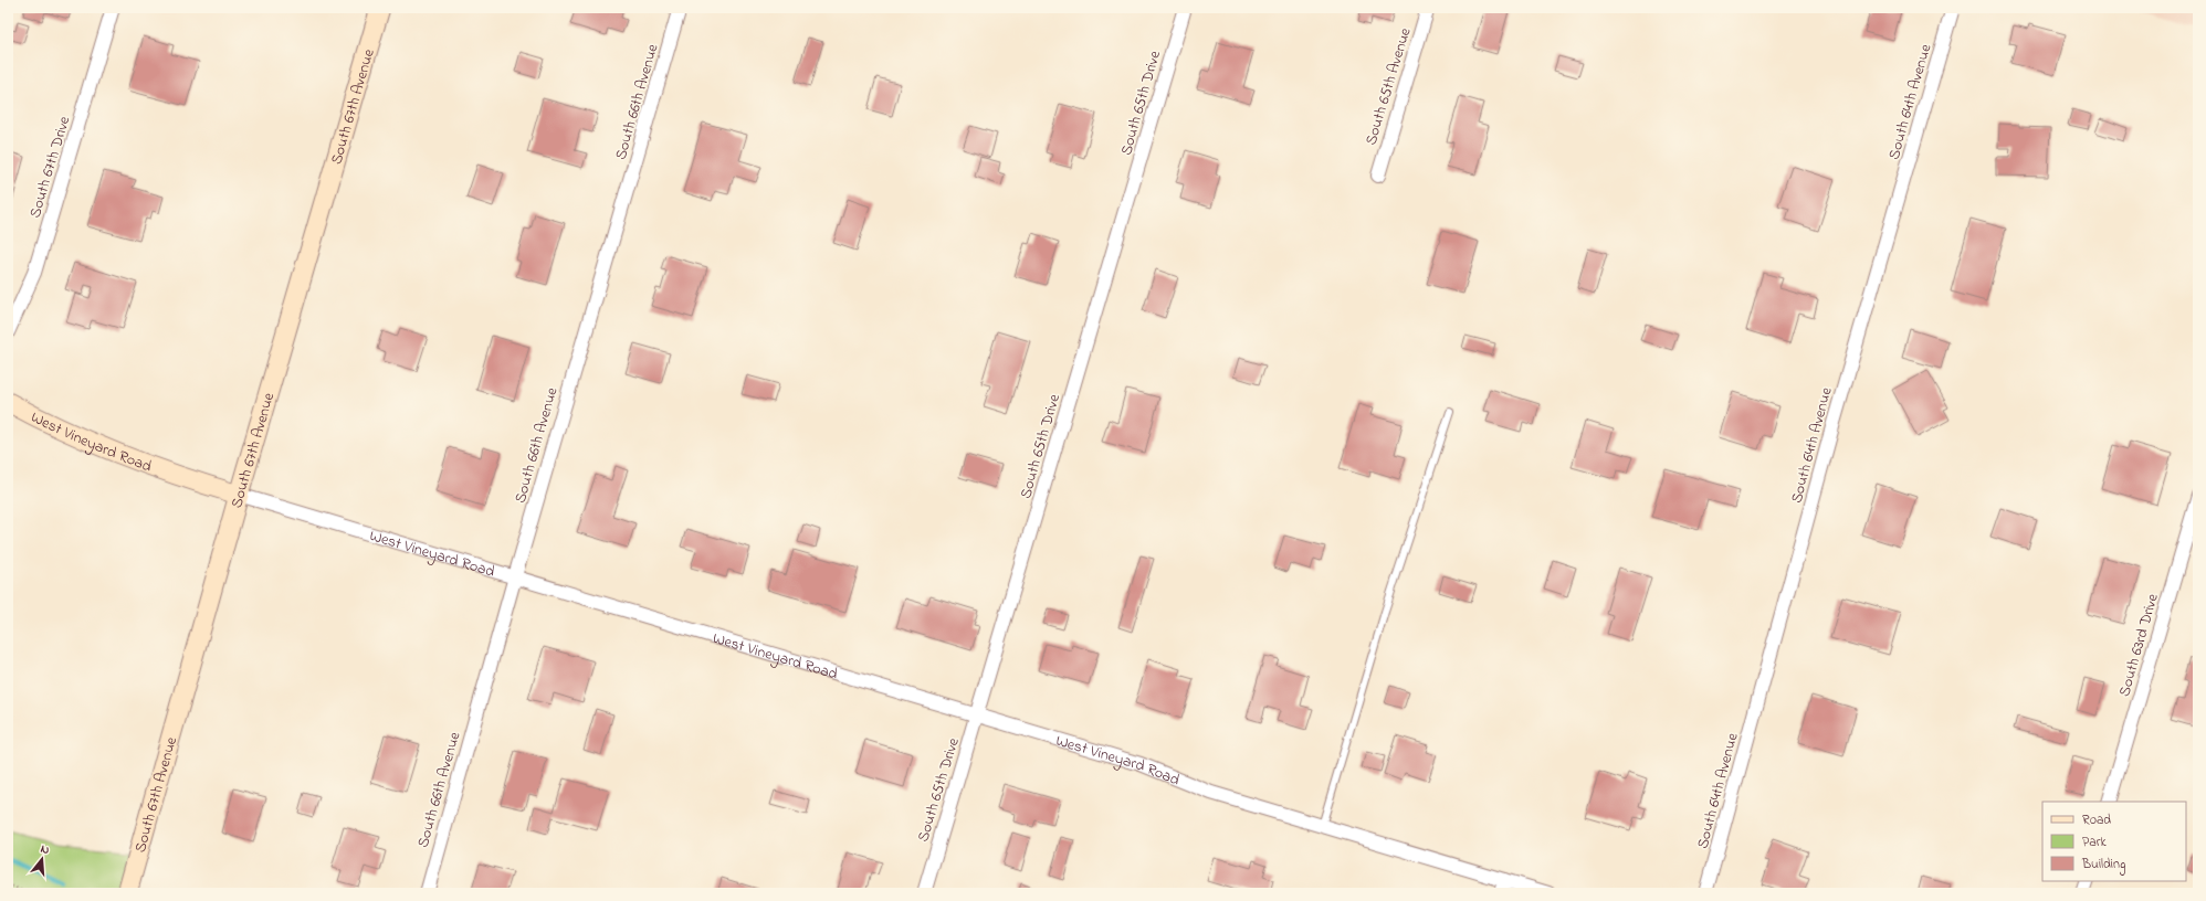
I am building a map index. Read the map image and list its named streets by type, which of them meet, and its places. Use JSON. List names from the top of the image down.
{
  "streets": {
    "main road": ["South 67th Avenue", "West Vineyard Road"],
    "street": [
      "South 65th Avenue",
      "South 66th Avenue",
      "South 64th Avenue",
      "South 65th Drive",
      "South 67th Drive",
      "South 63rd Drive"
    ]
  },
  "crossings": [
    ["South 66th Avenue", "West Vineyard Road"],
    ["South 65th Drive", "West Vineyard Road"],
    ["South 67th Avenue", "West Vineyard Road"]
  ],
  "legend": ["Road", "Park", "Building"],
  "north": "top"
}
